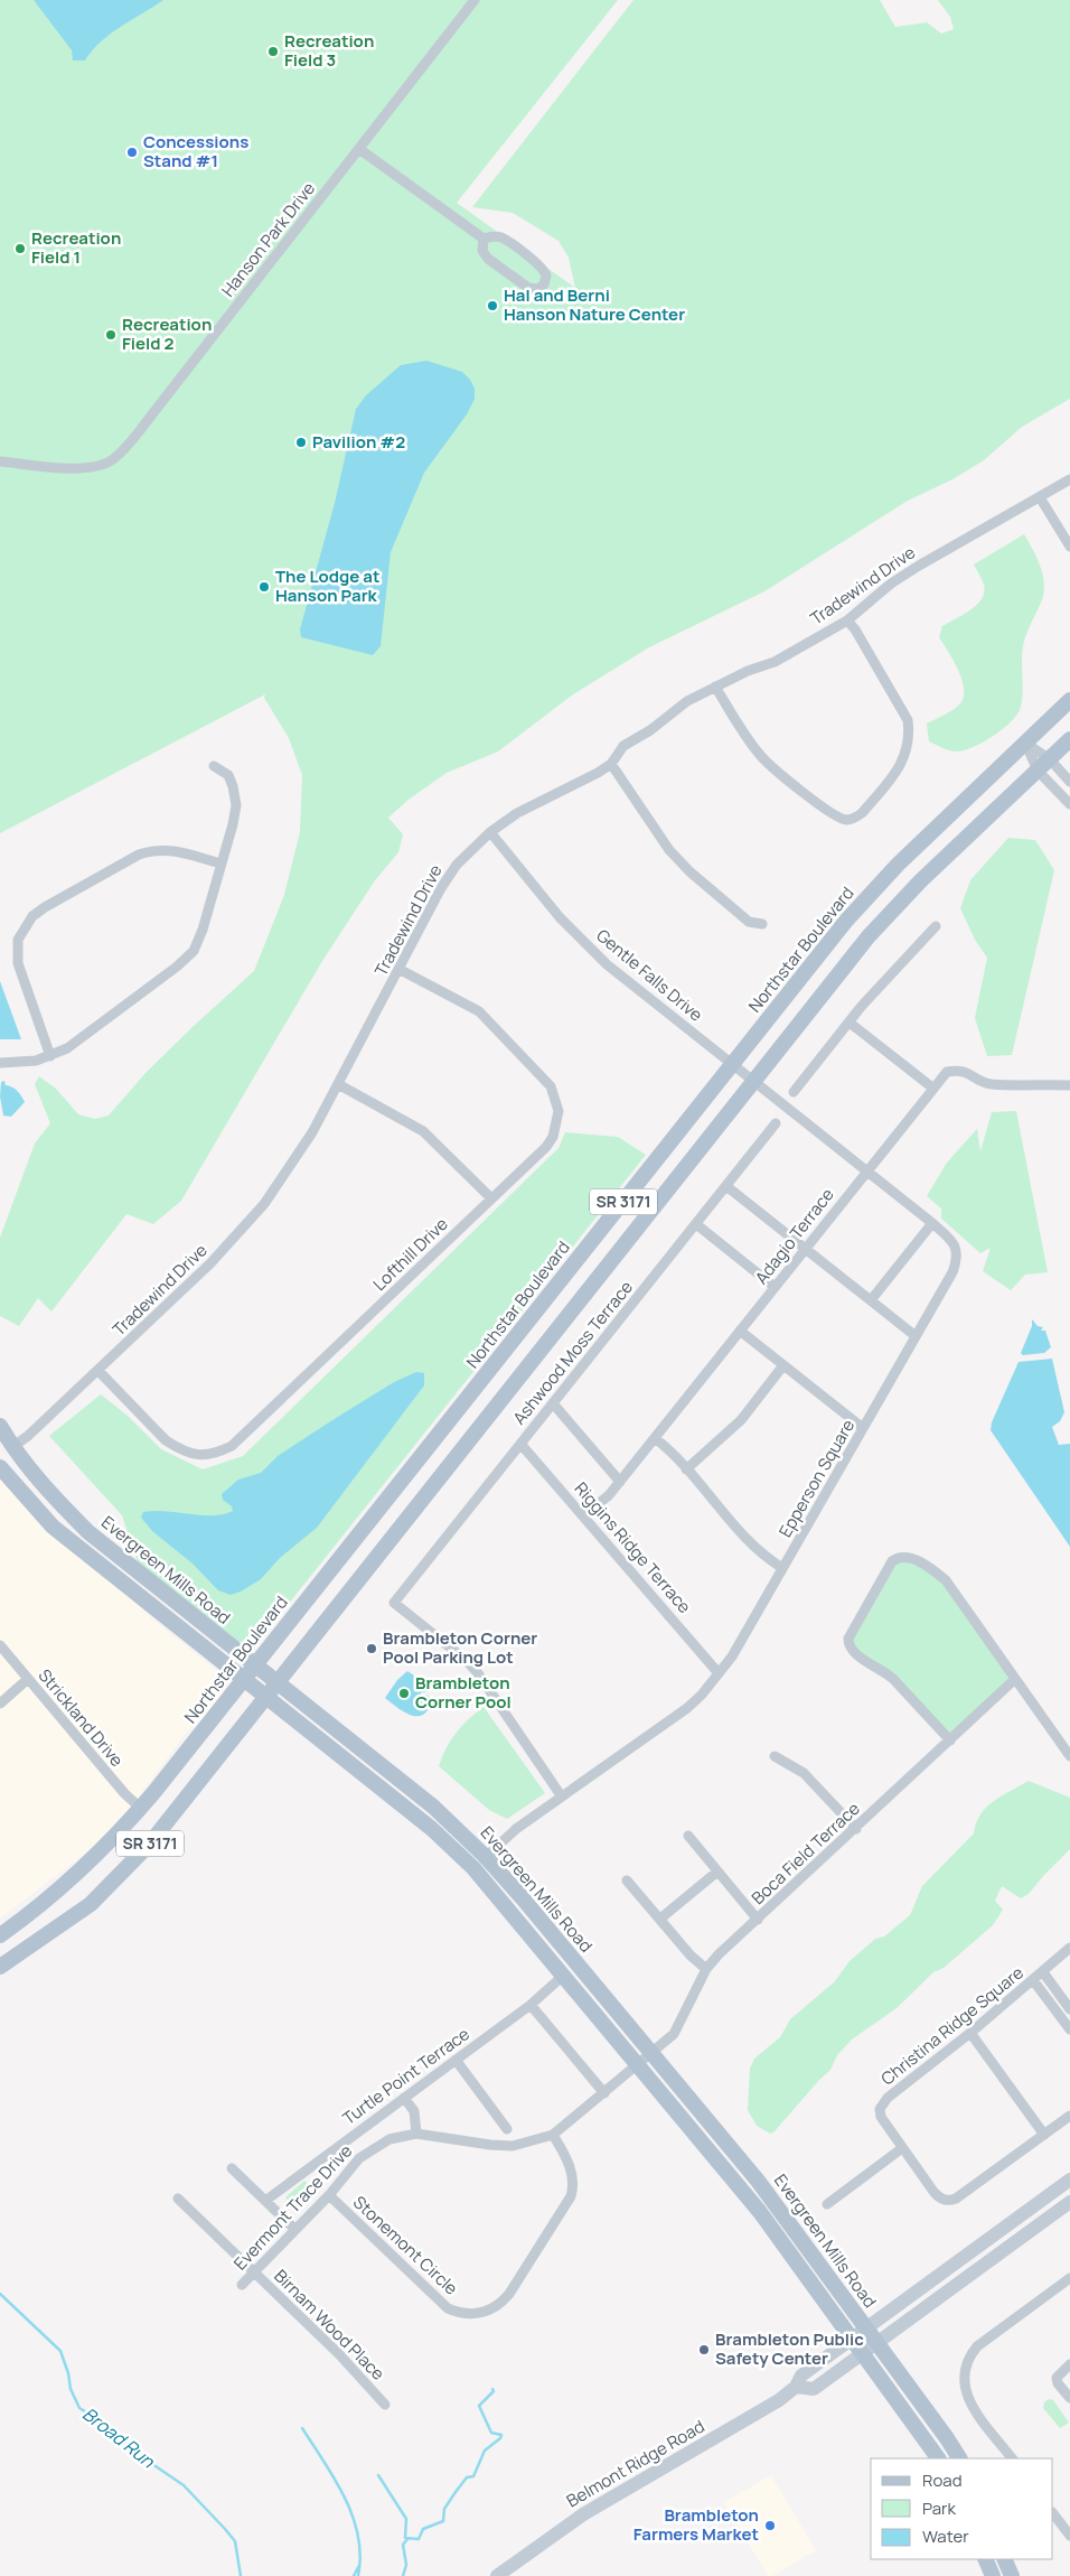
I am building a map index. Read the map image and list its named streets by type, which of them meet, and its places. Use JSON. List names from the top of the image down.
{
  "streets": {
    "main road": [
      "Northstar Boulevard",
      "SR 3171",
      "Evergreen Mills Road",
      "Belmont Ridge Road"
    ],
    "street": [
      "Hanson Park Drive",
      "Tradewind Drive",
      "Gentle Falls Drive",
      "Adagio Terrace",
      "Lofthill Drive",
      "Ashwood Moss Terrace",
      "Epperson Square",
      "Riggins Ridge Terrace",
      "Strickland Drive",
      "Boca Field Terrace",
      "Christina Ridge Square",
      "Turtle Point Terrace",
      "Evermont Trace Drive",
      "Stonemont Circle",
      "Birnam Wood Place"
    ]
  },
  "crossings": [
    ["Tradewind Drive", "Gentle Falls Drive"],
    ["Tradewind Drive", "Lofthill Drive"],
    ["Tradewind Drive", "Evergreen Mills Road"],
    ["Northstar Boulevard", "Gentle Falls Drive"],
    ["Northstar Boulevard", "Evergreen Mills Road"],
    ["Northstar Boulevard", "Strickland Drive"],
    ["Gentle Falls Drive", "SR 3171"],
    ["Gentle Falls Drive", "Epperson Square"],
    ["SR 3171", "Epperson Square"],
    ["SR 3171", "Evergreen Mills Road"],
    ["Adagio Terrace", "Epperson Square"],
    ["Adagio Terrace", "Riggins Ridge Terrace"],
    ["Ashwood Moss Terrace", "Epperson Square"],
    ["Ashwood Moss Terrace", "Riggins Ridge Terrace"],
    ["Epperson Square", "Riggins Ridge Terrace"],
    ["Epperson Square", "Evergreen Mills Road"],
    ["Evergreen Mills Road", "Boca Field Terrace"],
    ["Evergreen Mills Road", "Turtle Point Terrace"],
    ["Evergreen Mills Road", "Evermont Trace Drive"],
    ["Evergreen Mills Road", "Belmont Ridge Road"],
    ["Boca Field Terrace", "Evermont Trace Drive"],
    ["Evermont Trace Drive", "Stonemont Circle"],
    ["Evermont Trace Drive", "Birnam Wood Place"]
  ],
  "water": ["Broad Run"],
  "places": [
    "Recreation Field 3",
    "Concessions Stand #1",
    "Recreation Field 1",
    "Hal and Berni Hanson Nature Center",
    "Recreation Field 2",
    "Pavilion #2",
    "The Lodge at Hanson Park",
    "Brambleton Corner Pool Parking Lot",
    "Brambleton Corner Pool",
    "Brambleton Public Safety Center",
    "Brambleton Farmers Market"
  ],
  "legend": ["Road", "Park", "Water"]
}
